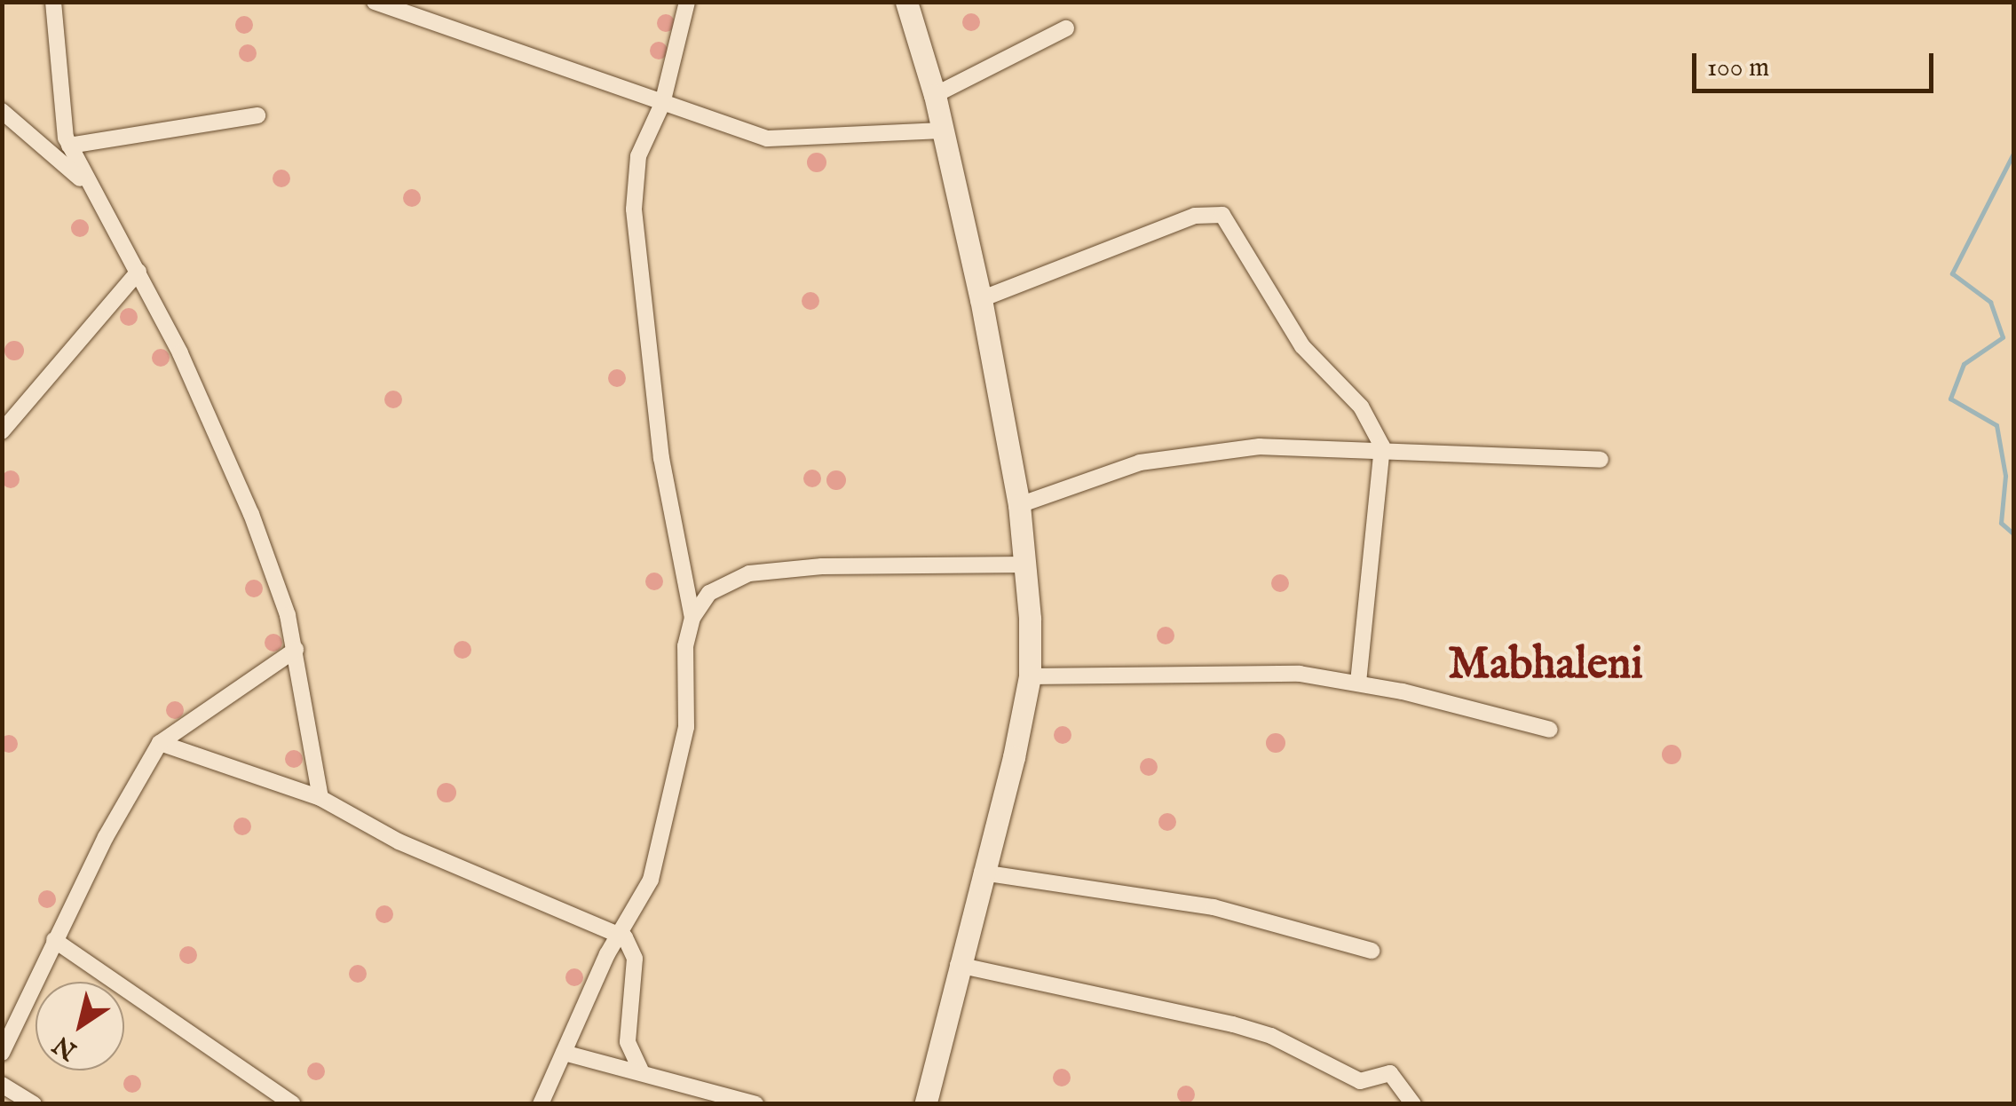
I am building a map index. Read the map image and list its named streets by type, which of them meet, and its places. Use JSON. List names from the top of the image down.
{
  "districts": ["Mabhaleni"],
  "scale_bar": "100 m",
  "north": "bottom left"
}
